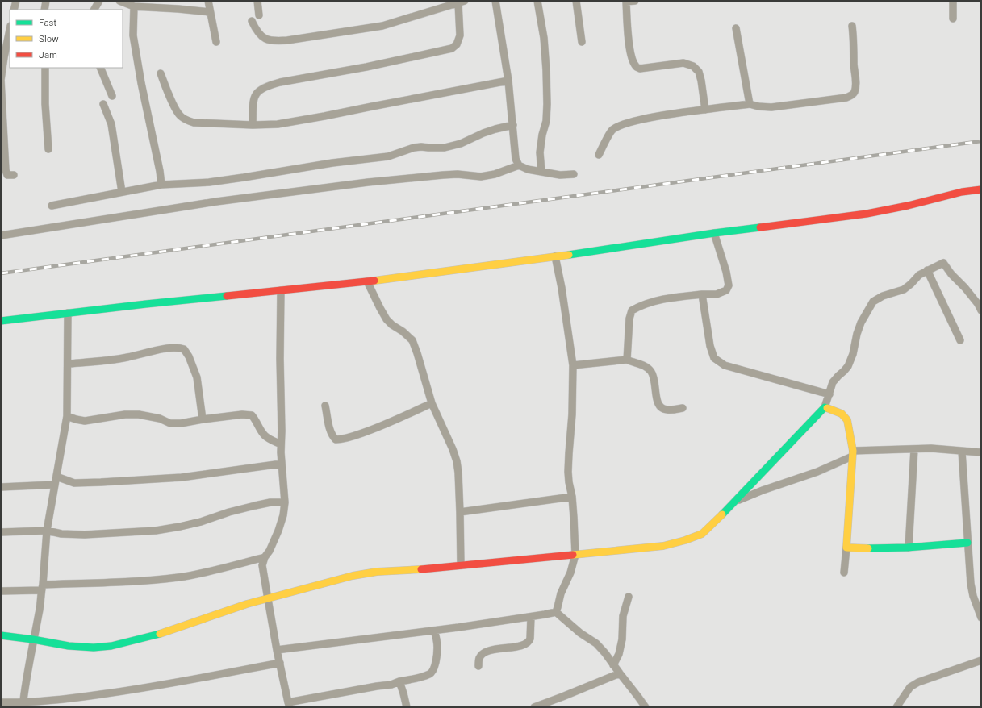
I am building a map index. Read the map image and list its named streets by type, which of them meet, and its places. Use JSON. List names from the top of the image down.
{
  "legend": ["Fast", "Slow", "Jam"]
}
